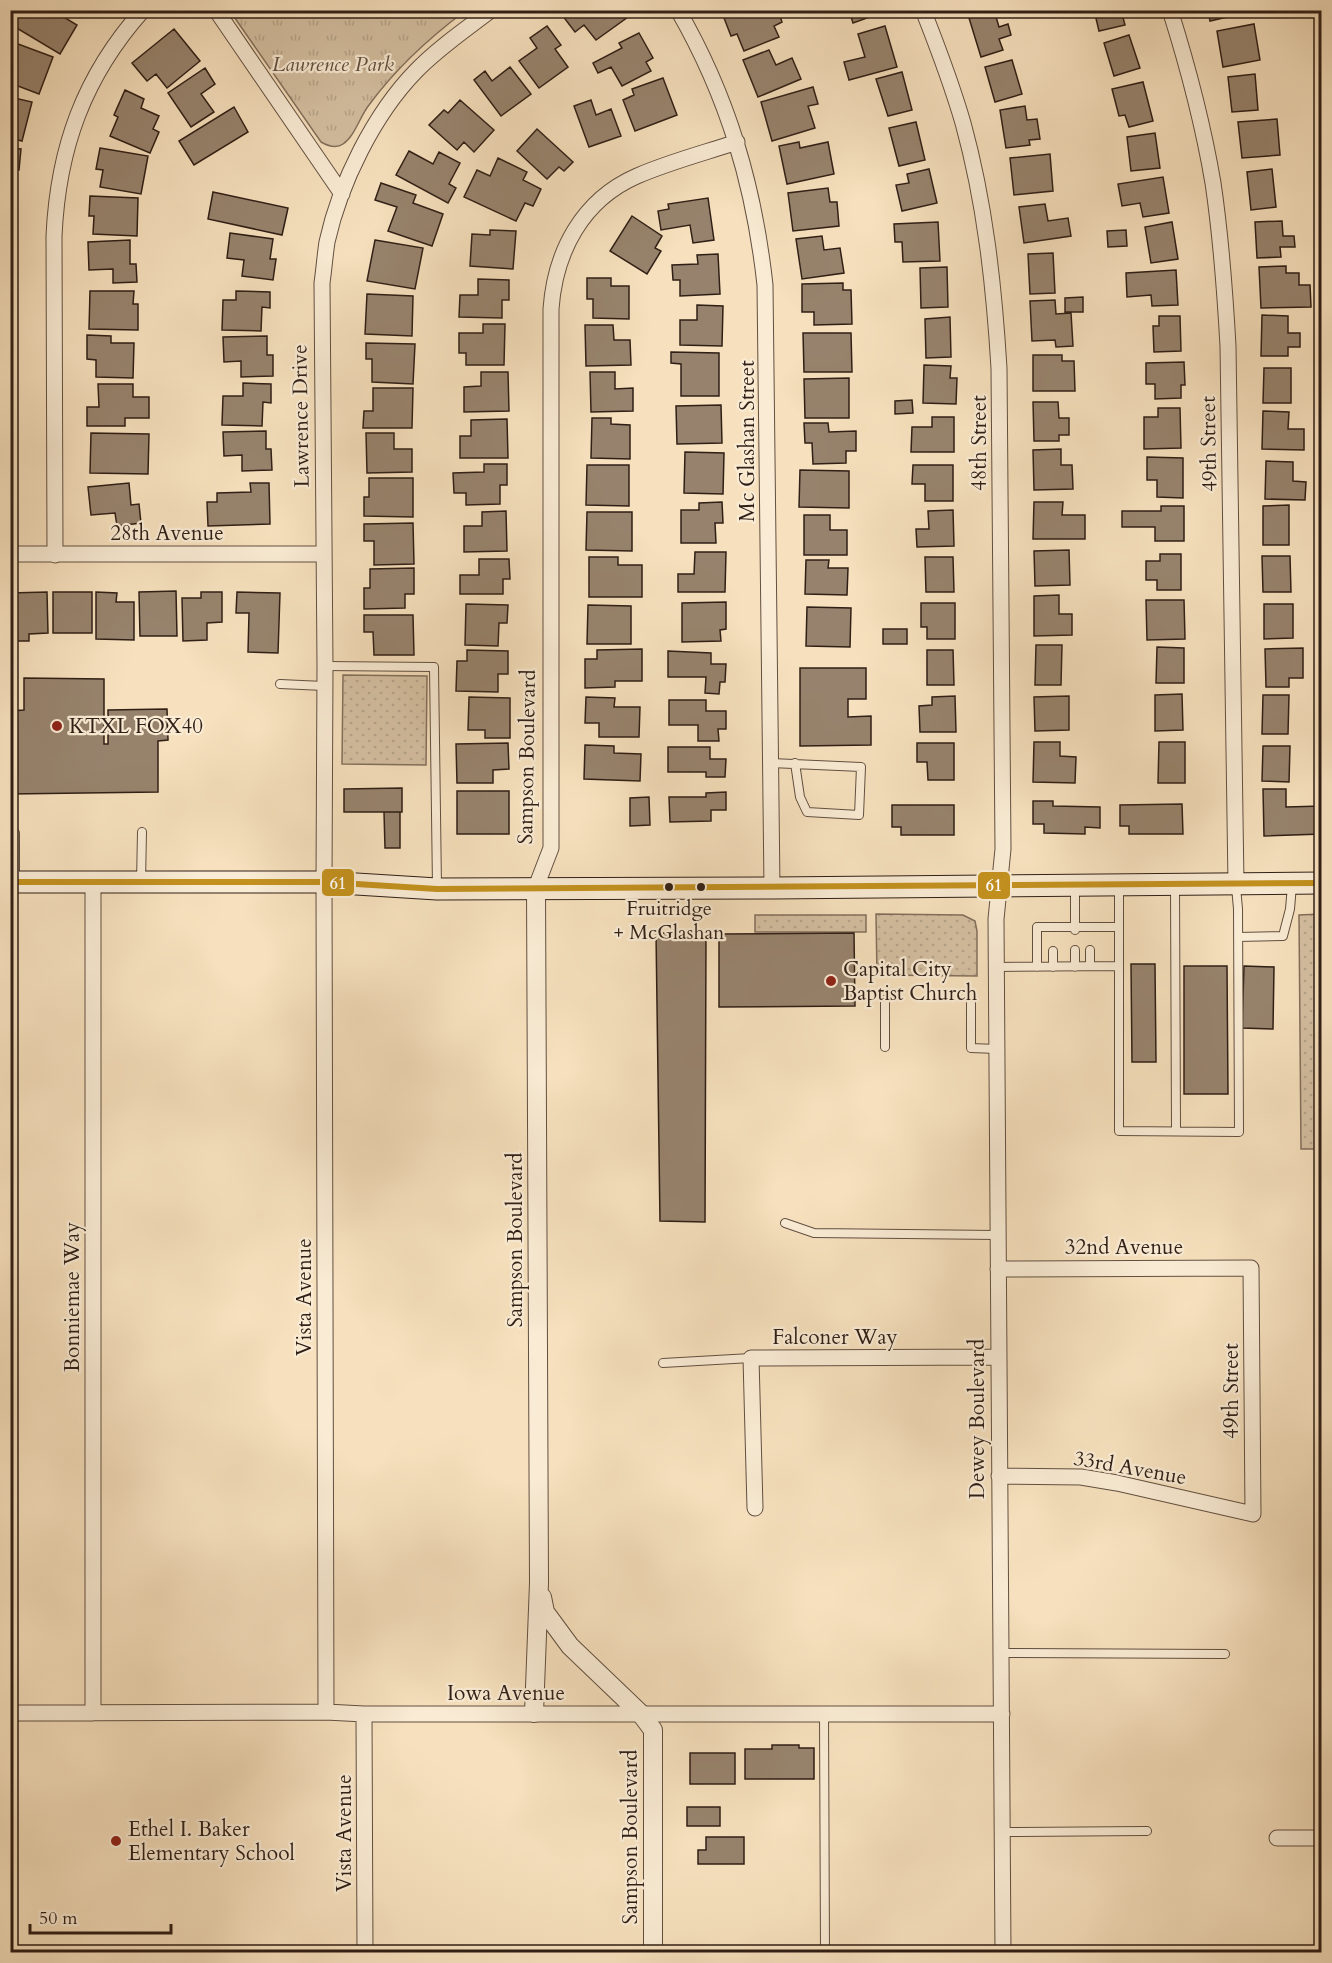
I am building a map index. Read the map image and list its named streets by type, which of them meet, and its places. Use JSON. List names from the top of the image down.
{
  "streets": {
    "street": [
      "Lawrence Drive",
      "Mc Glashan Street",
      "48th Street",
      "49th Street",
      "28th Avenue",
      "Sampson Boulevard",
      "32nd Avenue",
      "Bonniemae Way",
      "Vista Avenue",
      "Falconer Way",
      "Dewey Boulevard",
      "33rd Avenue",
      "Iowa Avenue"
    ]
  },
  "crossings": [
    ["Lawrence Drive", "28th Avenue"],
    ["Lawrence Drive", "Vista Avenue"],
    ["Mc Glashan Street", "Sampson Boulevard"],
    ["48th Street", "Dewey Boulevard"],
    ["49th Street", "32nd Avenue"],
    ["49th Street", "33rd Avenue"],
    ["Sampson Boulevard", "Iowa Avenue"],
    ["32nd Avenue", "Dewey Boulevard"],
    ["Bonniemae Way", "Iowa Avenue"],
    ["Vista Avenue", "Iowa Avenue"],
    ["Falconer Way", "Dewey Boulevard"],
    ["Dewey Boulevard", "33rd Avenue"],
    ["Dewey Boulevard", "Iowa Avenue"]
  ],
  "parks": ["Lawrence Park"],
  "places": [
    "KTXL FOX40",
    "Fruitridge + McGlashan",
    "Capital City Baptist Church",
    "Ethel I. Baker Elementary School"
  ],
  "lines": ["transit line 61"],
  "scale_bar": "50 m"
}
